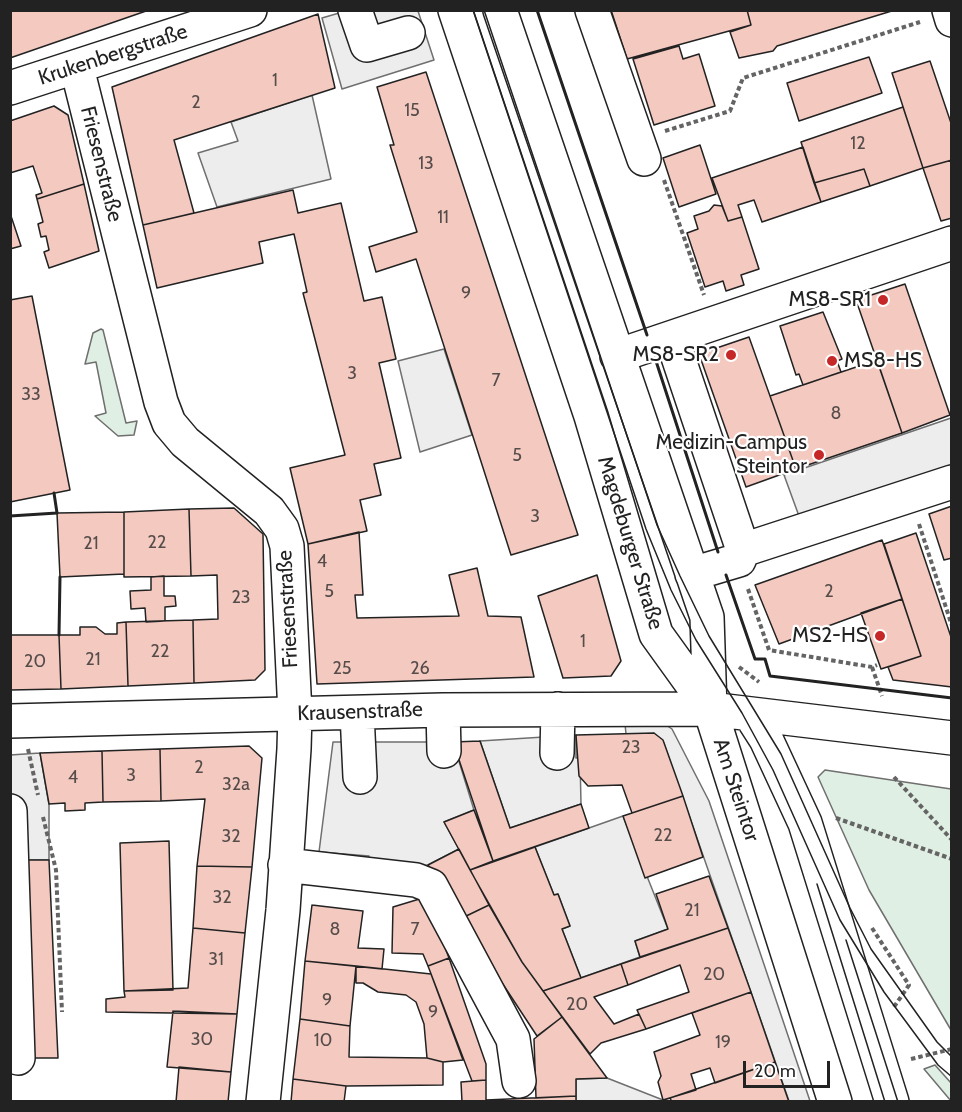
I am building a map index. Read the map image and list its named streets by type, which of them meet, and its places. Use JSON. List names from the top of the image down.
{
  "streets": {
    "street": [
      "Krukenbergstraße",
      "Friesenstraße",
      "Magdeburger Straße",
      "Krausenstraße",
      "Am Steintor"
    ]
  },
  "crossings": [
    ["Krukenbergstraße", "Friesenstraße"],
    ["Friesenstraße", "Krausenstraße"],
    ["Magdeburger Straße", "Krausenstraße"],
    ["Magdeburger Straße", "Am Steintor"],
    ["Krausenstraße", "Am Steintor"]
  ],
  "places": [
    "MS8-SR1",
    "MS8-SR2",
    "MS8-HS",
    "Medizin-Campus Steintor",
    "MS2-HS"
  ],
  "house_numbers": [
    "1",
    "2",
    "15",
    "12",
    "13",
    "11",
    "9",
    "3",
    "7",
    "33",
    "8",
    "5",
    "3",
    "22",
    "21",
    "4",
    "5",
    "2",
    "23",
    "1",
    "22",
    "21",
    "20",
    "25",
    "26",
    "23",
    "2",
    "3",
    "4",
    "32a",
    "22",
    "32",
    "32",
    "21",
    "8",
    "7",
    "31",
    "20",
    "9",
    "20",
    "9",
    "30",
    "10",
    "19"
  ],
  "scale_bar": "20 m"
}
